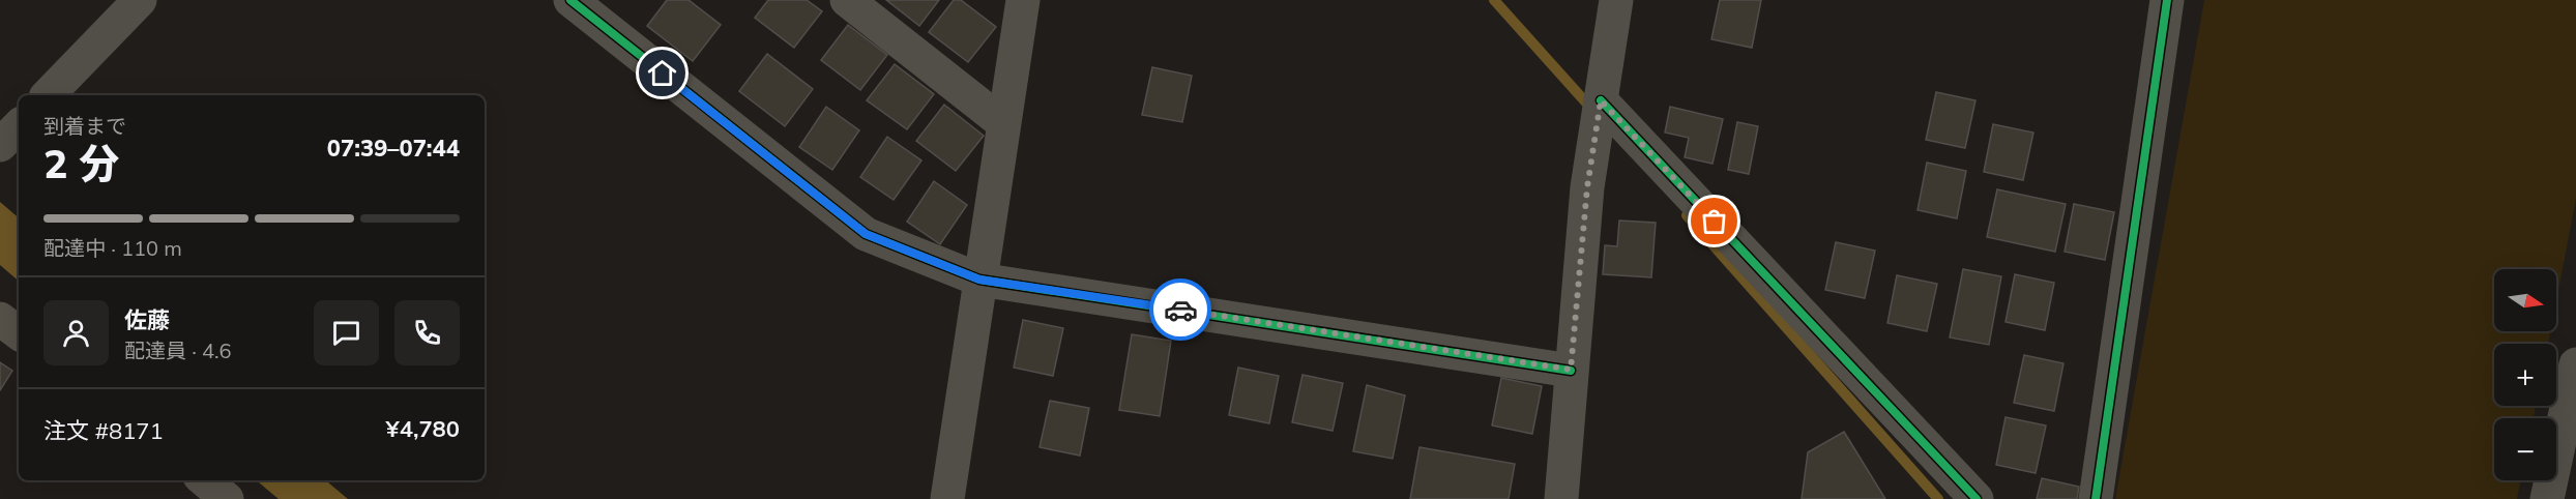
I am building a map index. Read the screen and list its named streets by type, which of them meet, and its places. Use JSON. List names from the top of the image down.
{
  "north": "right",
  "page": {
    "heading": ["2 分", "到着まで", "07:39–07:44"],
    "panel": [
      "佐藤",
      "配達員 · 4.6",
      "注文 #8171",
      "¥4,780"
    ],
    "bar": "配達中 · 110 m",
    "map_buttons": ["+", "−"]
  }
}
